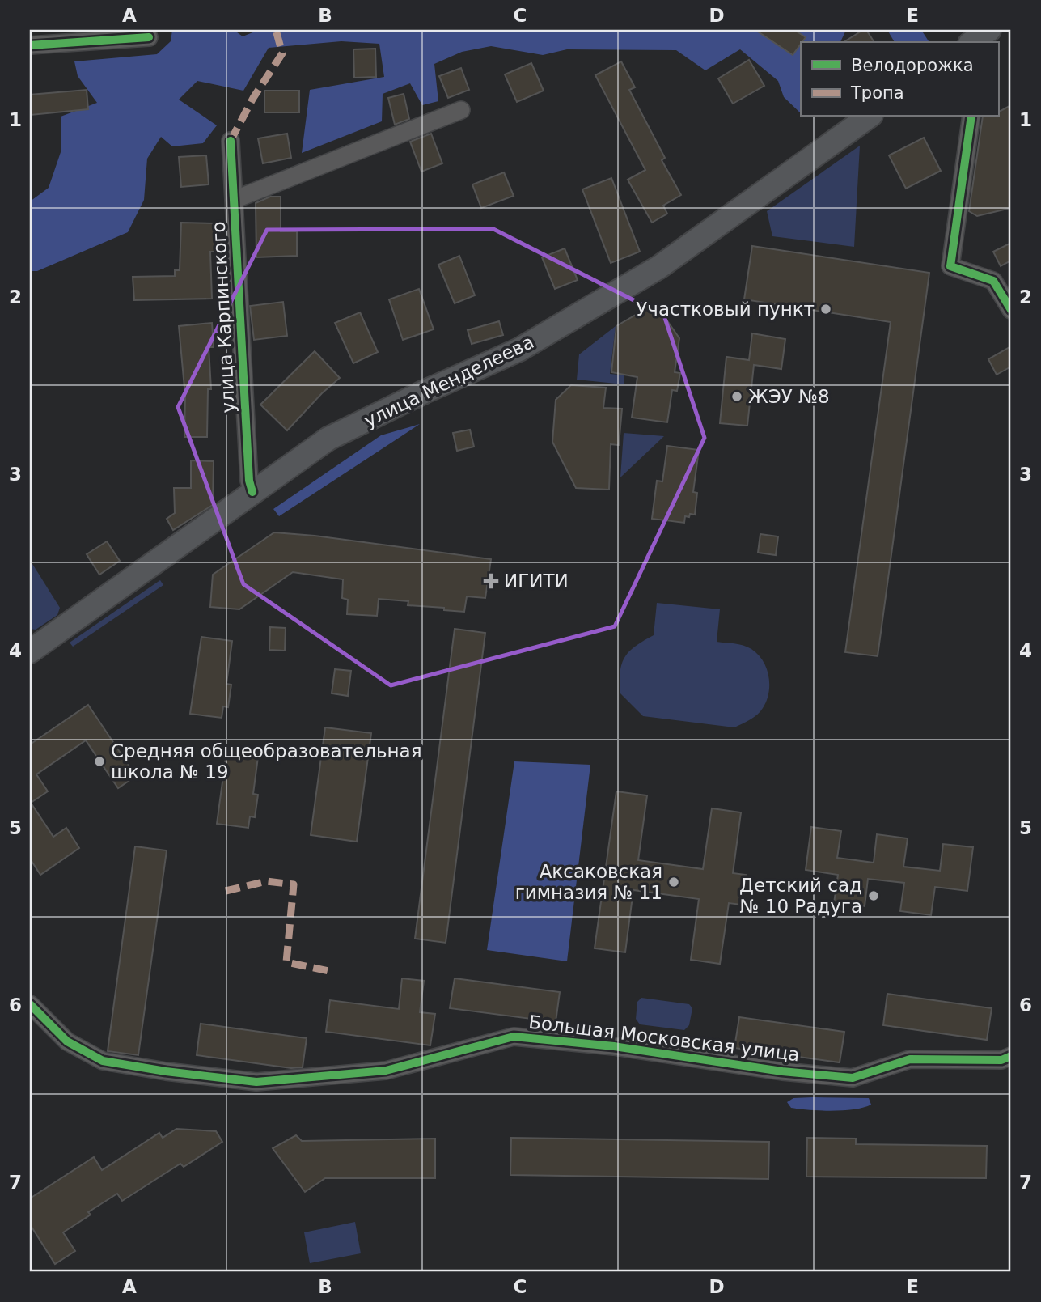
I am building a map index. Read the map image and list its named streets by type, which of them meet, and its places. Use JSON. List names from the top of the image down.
{
  "streets": {
    "main road": ["улица Менделеева"],
    "street": ["улица Карпинского", "Большая Московская улица"]
  },
  "crossings": [
    ["улица Карпинского", "улица Менделеева"]
  ],
  "places": {
    "other": [
      "Участковый пункт",
      "ЖЭУ №8",
      "Средняя общеобразовательная школа № 19",
      "Аксаковская гимназия № 11",
      "Детский сад № 10 Радуга"
    ],
    "health": ["ИГИТИ"]
  },
  "legend": ["Велодорожка", "Тропа"],
  "grid": {
    "columns": [
      "A",
      "B",
      "C",
      "D",
      "E"
    ],
    "rows": [
      "1",
      "2",
      "3",
      "4",
      "5",
      "6",
      "7"
    ]
  }
}
